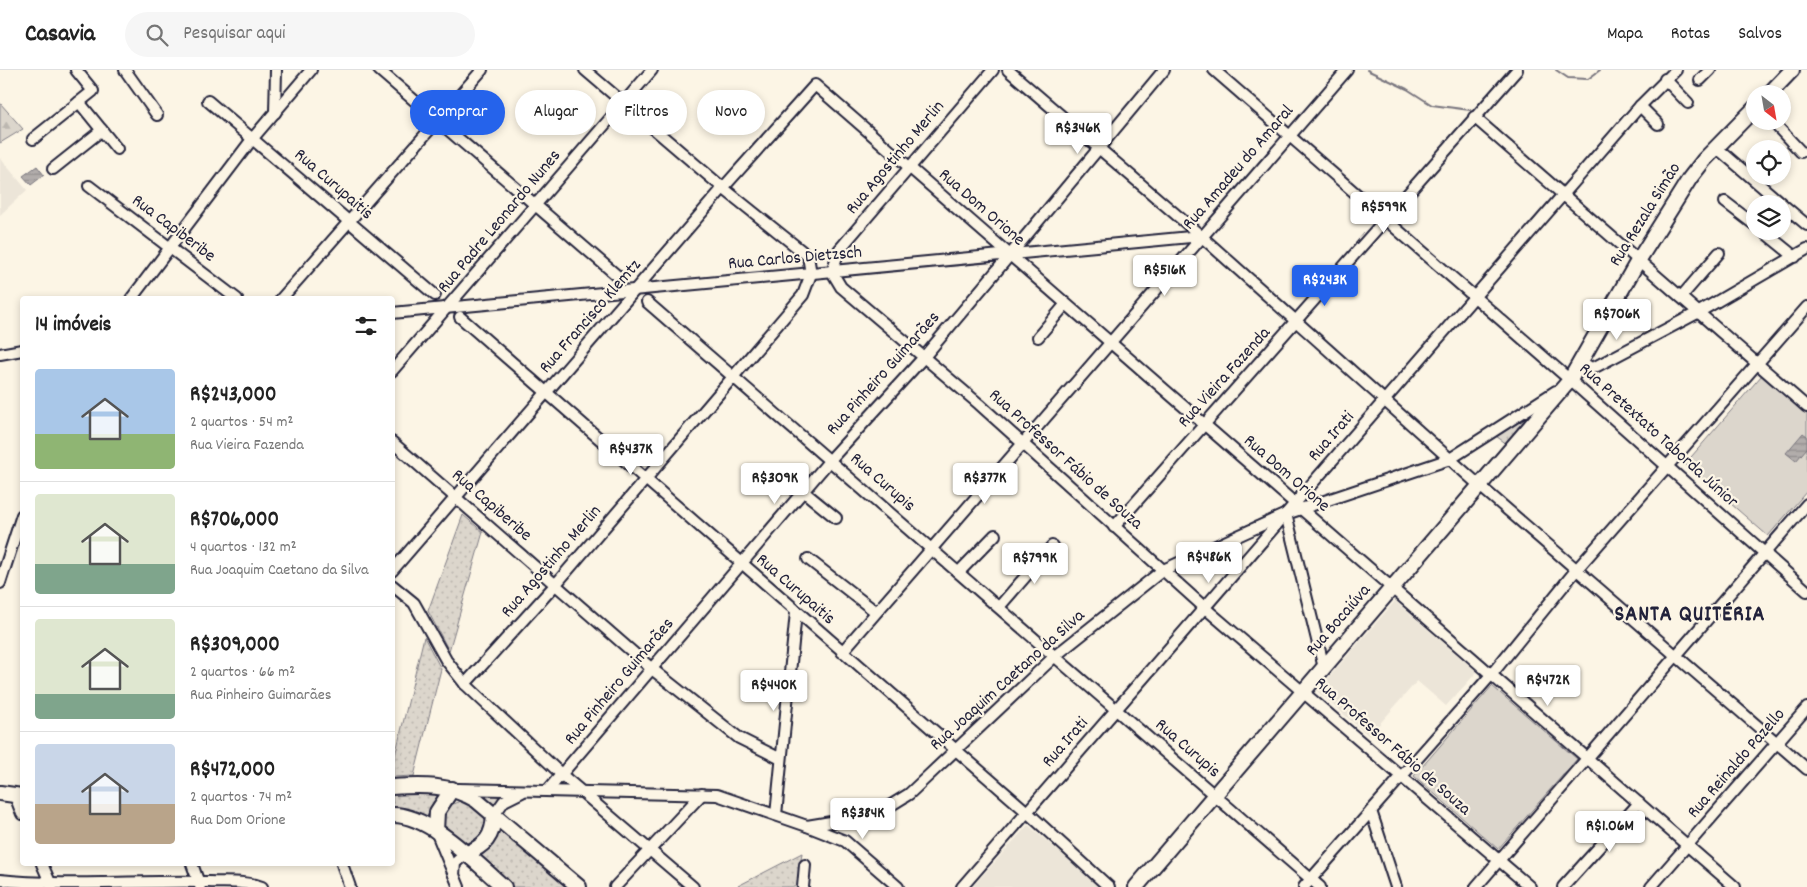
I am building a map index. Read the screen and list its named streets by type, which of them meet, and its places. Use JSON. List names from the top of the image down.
{
  "streets": {
    "main road": ["Rua Rezala Simão", "Rua Bocaiúva"],
    "street": [
      "Rua Agostinho Merlin",
      "Rua Amadeu do Amaral",
      "Rua Curupaitis",
      "Rua Dom Orione",
      "Rua Padre Leonardo Nunes",
      "Rua Capiberibe",
      "Rua Carlos Dietzsch",
      "Rua Francisco Klemtz",
      "Rua Pinheiro Guimarães",
      "Rua Vieira Fazenda",
      "Rua Pretextato Taborda Júnior",
      "Rua Irati",
      "Rua Professor Fábio de Souza",
      "Rua Curupis",
      "Rua Joaquim Caetano da Silva",
      "Rua Reinaldo Pazello"
    ]
  },
  "crossings": [
    ["Rua Agostinho Merlin", "Rua Curupaitis"],
    ["Rua Agostinho Merlin", "Rua Dom Orione"],
    ["Rua Agostinho Merlin", "Rua Capiberibe"],
    ["Rua Agostinho Merlin", "Rua Carlos Dietzsch"],
    ["Rua Agostinho Merlin", "Rua Professor Fábio de Souza"],
    ["Rua Agostinho Merlin", "Rua Curupis"],
    ["Rua Amadeu do Amaral", "Rua Curupaitis"],
    ["Rua Amadeu do Amaral", "Rua Dom Orione"],
    ["Rua Amadeu do Amaral", "Rua Carlos Dietzsch"],
    ["Rua Amadeu do Amaral", "Rua Pretextato Taborda Júnior"],
    ["Rua Amadeu do Amaral", "Rua Professor Fábio de Souza"],
    ["Rua Amadeu do Amaral", "Rua Curupis"],
    ["Rua Curupaitis", "Rua Francisco Klemtz"],
    ["Rua Curupaitis", "Rua Pinheiro Guimarães"],
    ["Rua Curupaitis", "Rua Irati"],
    ["Rua Curupaitis", "Rua Joaquim Caetano da Silva"],
    ["Rua Dom Orione", "Rua Carlos Dietzsch"],
    ["Rua Dom Orione", "Rua Francisco Klemtz"],
    ["Rua Dom Orione", "Rua Pinheiro Guimarães"],
    ["Rua Dom Orione", "Rua Vieira Fazenda"],
    ["Rua Dom Orione", "Rua Irati"],
    ["Rua Dom Orione", "Rua Bocaiúva"],
    ["Rua Dom Orione", "Rua Reinaldo Pazello"],
    ["Rua Rezala Simão", "Rua Pretextato Taborda Júnior"],
    ["Rua Rezala Simão", "Rua Bocaiúva"],
    ["Rua Padre Leonardo Nunes", "Rua Carlos Dietzsch"],
    ["Rua Capiberibe", "Rua Francisco Klemtz"],
    ["Rua Capiberibe", "Rua Pinheiro Guimarães"],
    ["Rua Carlos Dietzsch", "Rua Francisco Klemtz"],
    ["Rua Carlos Dietzsch", "Rua Pinheiro Guimarães"],
    ["Rua Carlos Dietzsch", "Rua Professor Fábio de Souza"],
    ["Rua Pinheiro Guimarães", "Rua Professor Fábio de Souza"],
    ["Rua Pinheiro Guimarães", "Rua Curupis"],
    ["Rua Pinheiro Guimarães", "Rua Joaquim Caetano da Silva"],
    ["Rua Vieira Fazenda", "Rua Pretextato Taborda Júnior"],
    ["Rua Vieira Fazenda", "Rua Professor Fábio de Souza"],
    ["Rua Pretextato Taborda Júnior", "Rua Irati"],
    ["Rua Pretextato Taborda Júnior", "Rua Bocaiúva"],
    ["Rua Irati", "Rua Professor Fábio de Souza"],
    ["Rua Irati", "Rua Curupis"],
    ["Rua Irati", "Rua Joaquim Caetano da Silva"],
    ["Rua Professor Fábio de Souza", "Rua Bocaiúva"],
    ["Rua Professor Fábio de Souza", "Rua Joaquim Caetano da Silva"],
    ["Rua Curupis", "Rua Bocaiúva"],
    ["Rua Curupis", "Rua Joaquim Caetano da Silva"]
  ],
  "districts": ["SANTA QUITÉRIA"],
  "north": "bottom right",
  "page": {
    "header": "Casavia",
    "search": "Pesquisar aqui",
    "nav": ["Mapa", "Rotas", "Salvos"],
    "chip": [
      "Comprar",
      "Alugar",
      "Filtros",
      "Novo"
    ],
    "price": [
      "R$346K",
      "R$599K",
      "R$516K",
      "R$243K",
      "R$706K",
      "R$437K",
      "R$309K",
      "R$377K",
      "R$486K",
      "R$799K",
      "R$472K",
      "R$440K",
      "R$384K",
      "R$1.06M"
    ],
    "heading": "14 imóveis",
    "list": [
      {
        "name": "R$243,000",
        "note": "2 quartos · 54 m² · Rua Vieira Fazenda"
      },
      {
        "name": "R$706,000",
        "note": "4 quartos · 132 m² · Rua Joaquim Caetano da Silva"
      },
      {
        "name": "R$309,000",
        "note": "2 quartos · 66 m² · Rua Pinheiro Guimarães"
      },
      {
        "name": "R$472,000",
        "note": "2 quartos · 74 m² · Rua Dom Orione"
      }
    ]
  }
}
